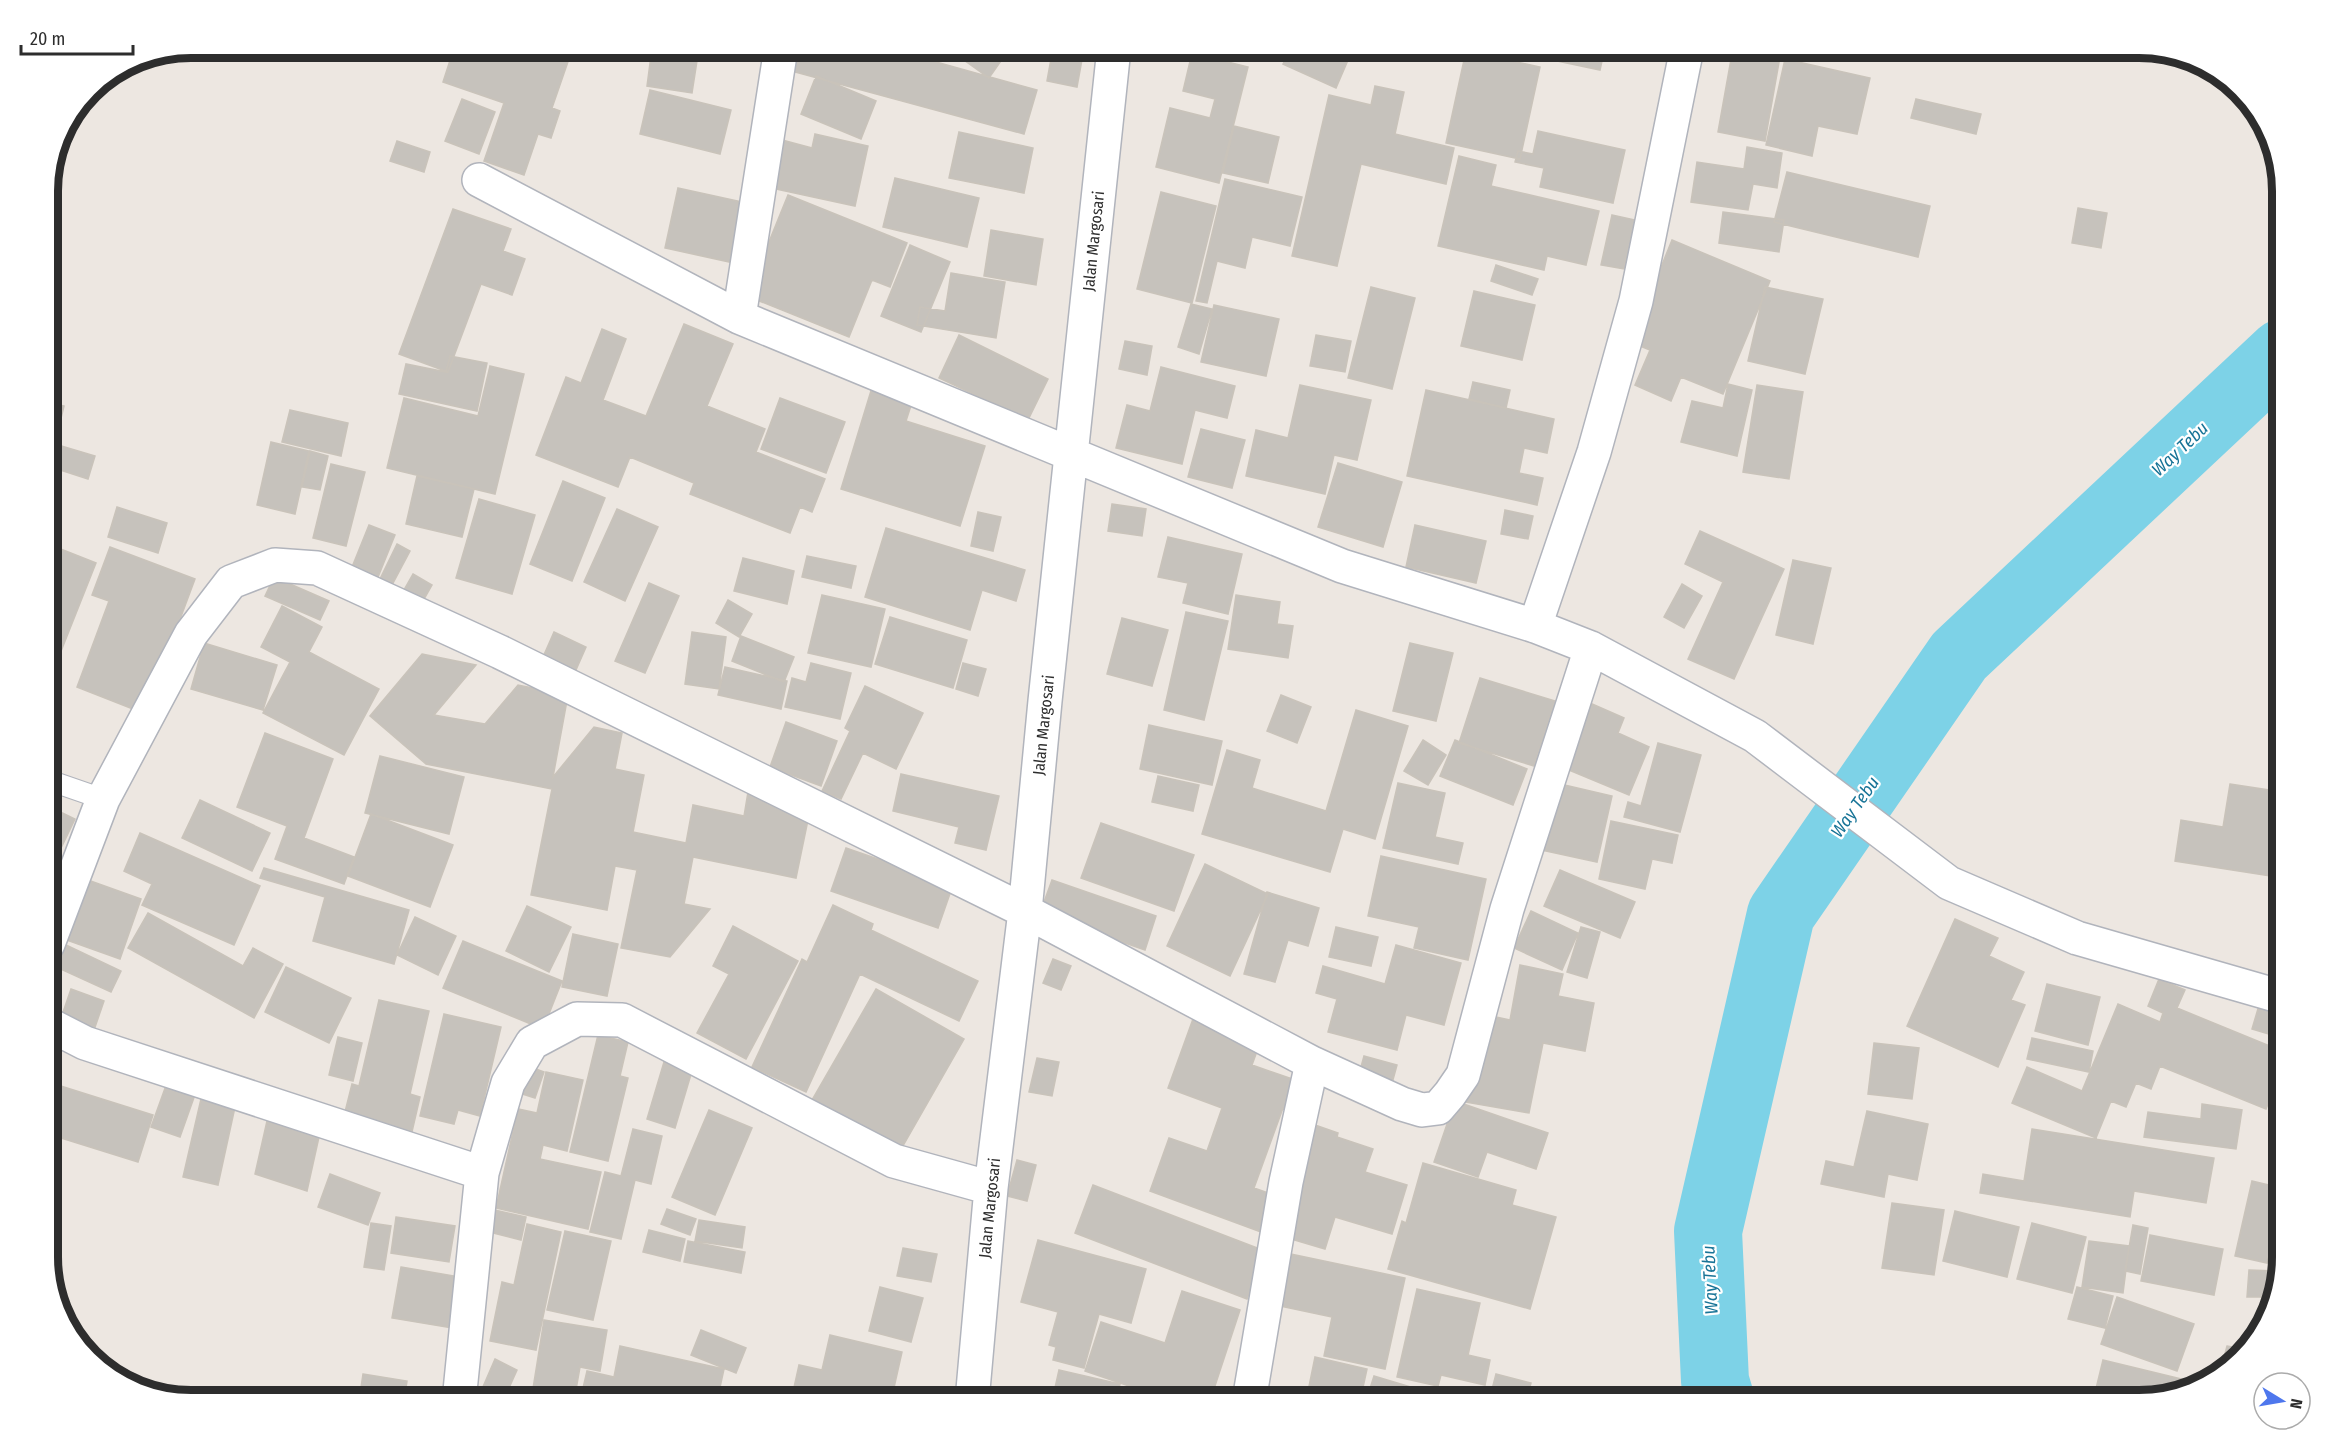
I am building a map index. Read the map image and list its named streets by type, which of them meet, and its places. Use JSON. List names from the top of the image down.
{
  "streets": {
    "street": ["Jalan Margosari"]
  },
  "water": ["Way Tebu"],
  "scale_bar": "20 m",
  "north": "right"
}
